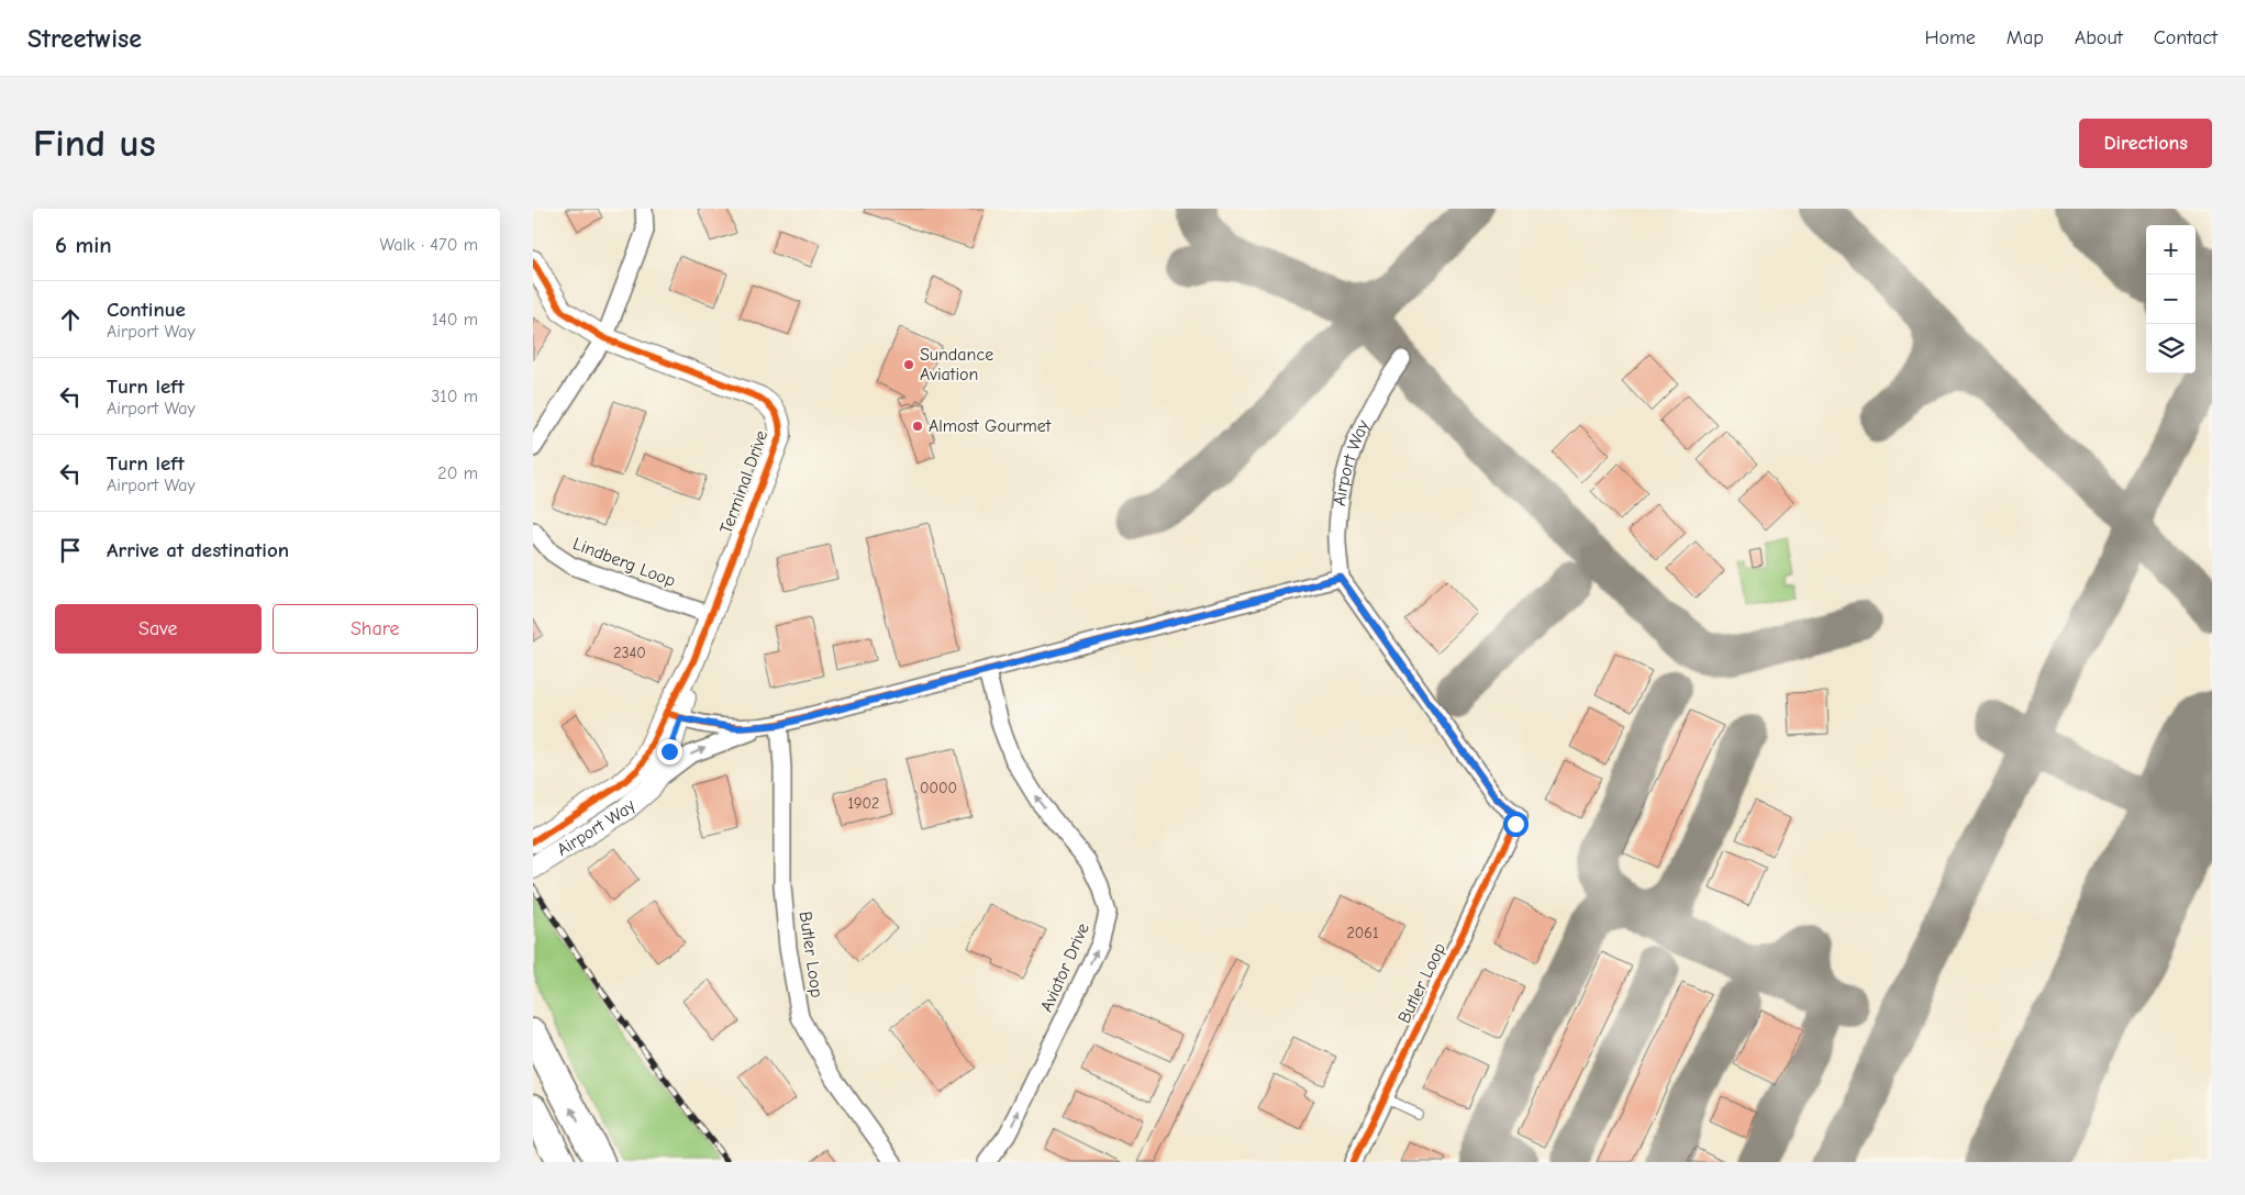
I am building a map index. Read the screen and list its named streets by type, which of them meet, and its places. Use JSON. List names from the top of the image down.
{
  "streets": {
    "street": [
      "Airport Way",
      "Terminal Drive",
      "Lindberg Loop",
      "Butler Loop",
      "Aviator Drive"
    ]
  },
  "crossings": [
    ["Airport Way", "Terminal Drive"],
    ["Airport Way", "Butler Loop"],
    ["Airport Way", "Aviator Drive"],
    ["Terminal Drive", "Lindberg Loop"]
  ],
  "one_way": ["Aviator Drive"],
  "places": ["Sundance Aviation", "Almost Gourmet"],
  "house_numbers": [
    "2340",
    "0000",
    "1902",
    "2061"
  ],
  "page": {
    "header": "Streetwise",
    "nav": [
      "Home",
      "Map",
      "About",
      "Contact"
    ],
    "buttons": [
      "Directions",
      ["Save", "Share"]
    ],
    "title": "Find us",
    "heading": ["6 min", "Walk · 470 m"],
    "map_buttons": ["+", "−"],
    "list": [
      ["Continue", "Airport Way", "140 m"],
      ["Turn left", "Airport Way", "310 m"],
      ["Turn left", "Airport Way", "20 m"],
      "Arrive at destination"
    ]
  }
}
